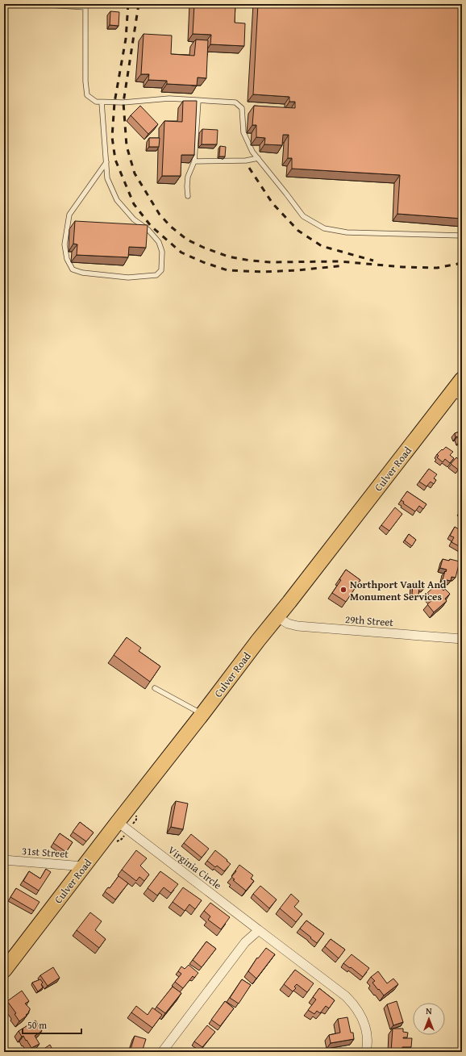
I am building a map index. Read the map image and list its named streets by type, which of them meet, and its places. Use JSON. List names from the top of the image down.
{
  "streets": {
    "main road": ["Culver Road"],
    "street": ["29th Street", "31st Street", "Virginia Circle"]
  },
  "crossings": [
    ["Culver Road", "29th Street"],
    ["Culver Road", "31st Street"],
    ["Culver Road", "Virginia Circle"]
  ],
  "places": ["Northport Vault And Monument Services"],
  "scale_bar": "50 m",
  "north": "top"
}
